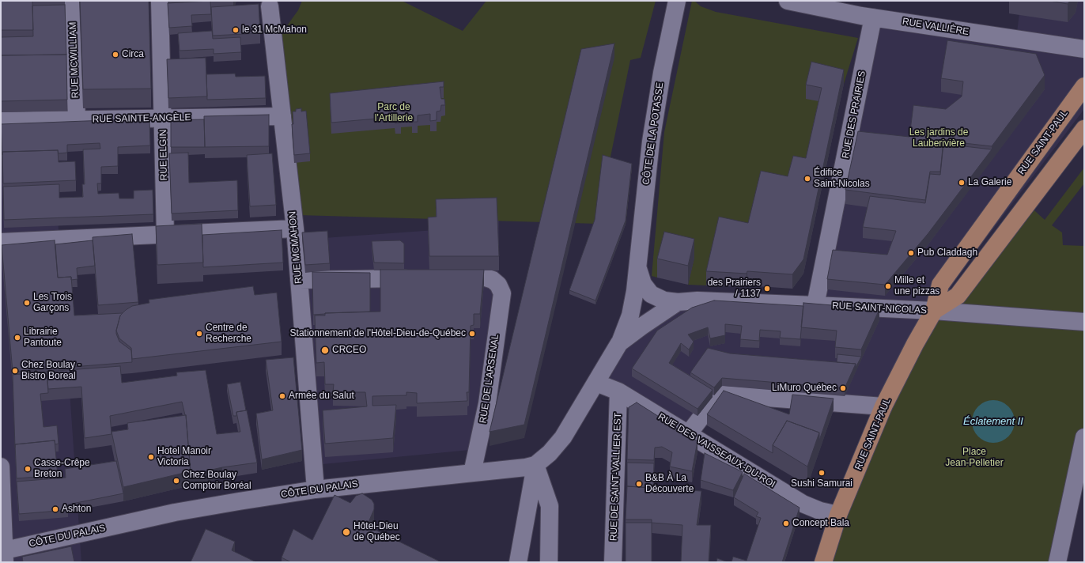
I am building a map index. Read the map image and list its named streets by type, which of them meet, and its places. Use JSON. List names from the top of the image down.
{
  "streets": {
    "main road": ["RUE SAINT-PAUL"],
    "street": [
      "RUE VALLIÈRE",
      "RUE MCWILLIAM",
      "RUE DES PRAIRIES",
      "RUE SAINTE-ANGÈLE",
      "CÔTE DE LA POTASSE",
      "RUE ELGIN",
      "RUE MCMAHON",
      "RUE SAINT-NICOLAS",
      "RUE DE L'ARSENAL",
      "RUE DES VAISSEAUX-DU-ROI",
      "RUE DE SAINT-VALLIER EST",
      "CÔTE DU PALAIS"
    ]
  },
  "crossings": [
    ["RUE VALLIÈRE", "RUE DES PRAIRIES"],
    ["RUE MCWILLIAM", "RUE SAINTE-ANGÈLE"],
    ["RUE DES PRAIRIES", "RUE SAINT-NICOLAS"],
    ["RUE SAINTE-ANGÈLE", "RUE ELGIN"],
    ["RUE SAINTE-ANGÈLE", "RUE MCMAHON"],
    ["CÔTE DE LA POTASSE", "RUE SAINT-NICOLAS"],
    ["RUE SAINT-PAUL", "RUE SAINT-NICOLAS"],
    ["RUE SAINT-PAUL", "RUE DES VAISSEAUX-DU-ROI"],
    ["RUE MCMAHON", "CÔTE DU PALAIS"],
    ["RUE SAINT-NICOLAS", "RUE DES VAISSEAUX-DU-ROI"],
    ["RUE DE L'ARSENAL", "CÔTE DU PALAIS"],
    ["RUE DES VAISSEAUX-DU-ROI", "RUE DE SAINT-VALLIER EST"]
  ],
  "water": ["Éclatement II"],
  "parks": ["Parc de l'Artillerie", "Les jardins de Lauberivière", "Place Jean-Pelletier"],
  "places": [
    "le 31 McMahon",
    "Circa",
    "Édifice Saint-Nicolas",
    "La Galerie",
    "Pub Claddagh",
    "Mille et une pizzas",
    "des Prairiers / 1137",
    "Les Trois Garçons",
    "Centre de Recherche",
    "Stationnement de l'Hôtel-Dieu-de-Québec",
    "Librairie Pantoute",
    "CRCEO",
    "Chez Boulay - Bistro Boreal",
    "LiMuro Québec",
    "Armée du Salut",
    "Hotel Manoir Victoria",
    "Casse-Crêpe Breton",
    "Sushi Samurai",
    "Chez Boulay Comptoir Boréal",
    "B&B À La Découverte",
    "Ashton",
    "Concept Bala",
    "Hôtel-Dieu de Québec"
  ]
}
